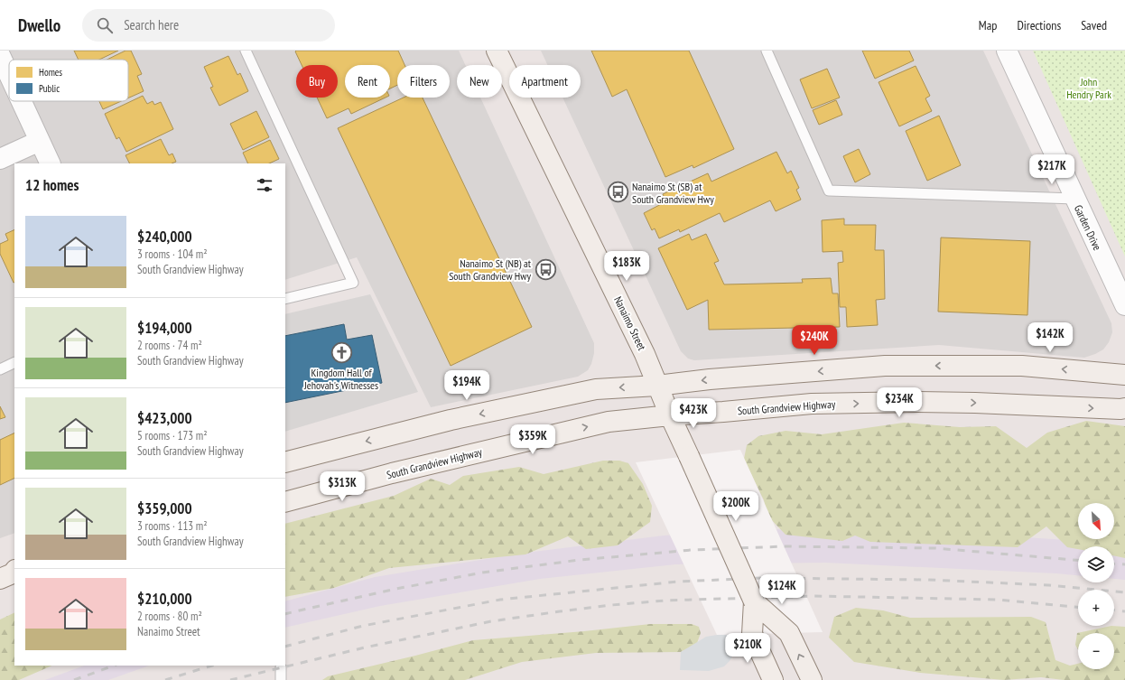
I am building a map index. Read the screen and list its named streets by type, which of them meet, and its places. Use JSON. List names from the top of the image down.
{
  "streets": {
    "main road": ["Nanaimo Street", "South Grandview Highway"],
    "street": ["Garden Drive"]
  },
  "crossings": [
    ["Nanaimo Street", "South Grandview Highway"]
  ],
  "parks": ["John Hendry Park"],
  "places": {
    "bus stop": ["Nanaimo St (SB) at South Grandview Hwy", "Nanaimo St (NB) at South Grandview Hwy"],
    "church": ["Kingdom Hall of Jehovah's Witnesses"]
  },
  "legend": ["Homes", "Public"],
  "north": "bottom right",
  "page": {
    "header": "Dwello",
    "search": "Search here",
    "nav": ["Map", "Directions", "Saved"],
    "chip": [
      "Buy",
      "Rent",
      "Filters",
      "New",
      "Apartment"
    ],
    "price": [
      "$217K",
      "$183K",
      "$142K",
      "$240K",
      "$194K",
      "$234K",
      "$423K",
      "$359K",
      "$313K",
      "$200K",
      "$124K",
      "$210K"
    ],
    "heading": "12 homes",
    "list": [
      {
        "name": "$240,000",
        "note": "3 rooms · 104 m² · South Grandview Highway"
      },
      {
        "name": "$194,000",
        "note": "2 rooms · 74 m² · South Grandview Highway"
      },
      {
        "name": "$423,000",
        "note": "5 rooms · 173 m² · South Grandview Highway"
      },
      {
        "name": "$359,000",
        "note": "3 rooms · 113 m² · South Grandview Highway"
      },
      {
        "name": "$210,000",
        "note": "2 rooms · 80 m² · Nanaimo Street"
      }
    ],
    "map_buttons": ["+", "−"]
  }
}
